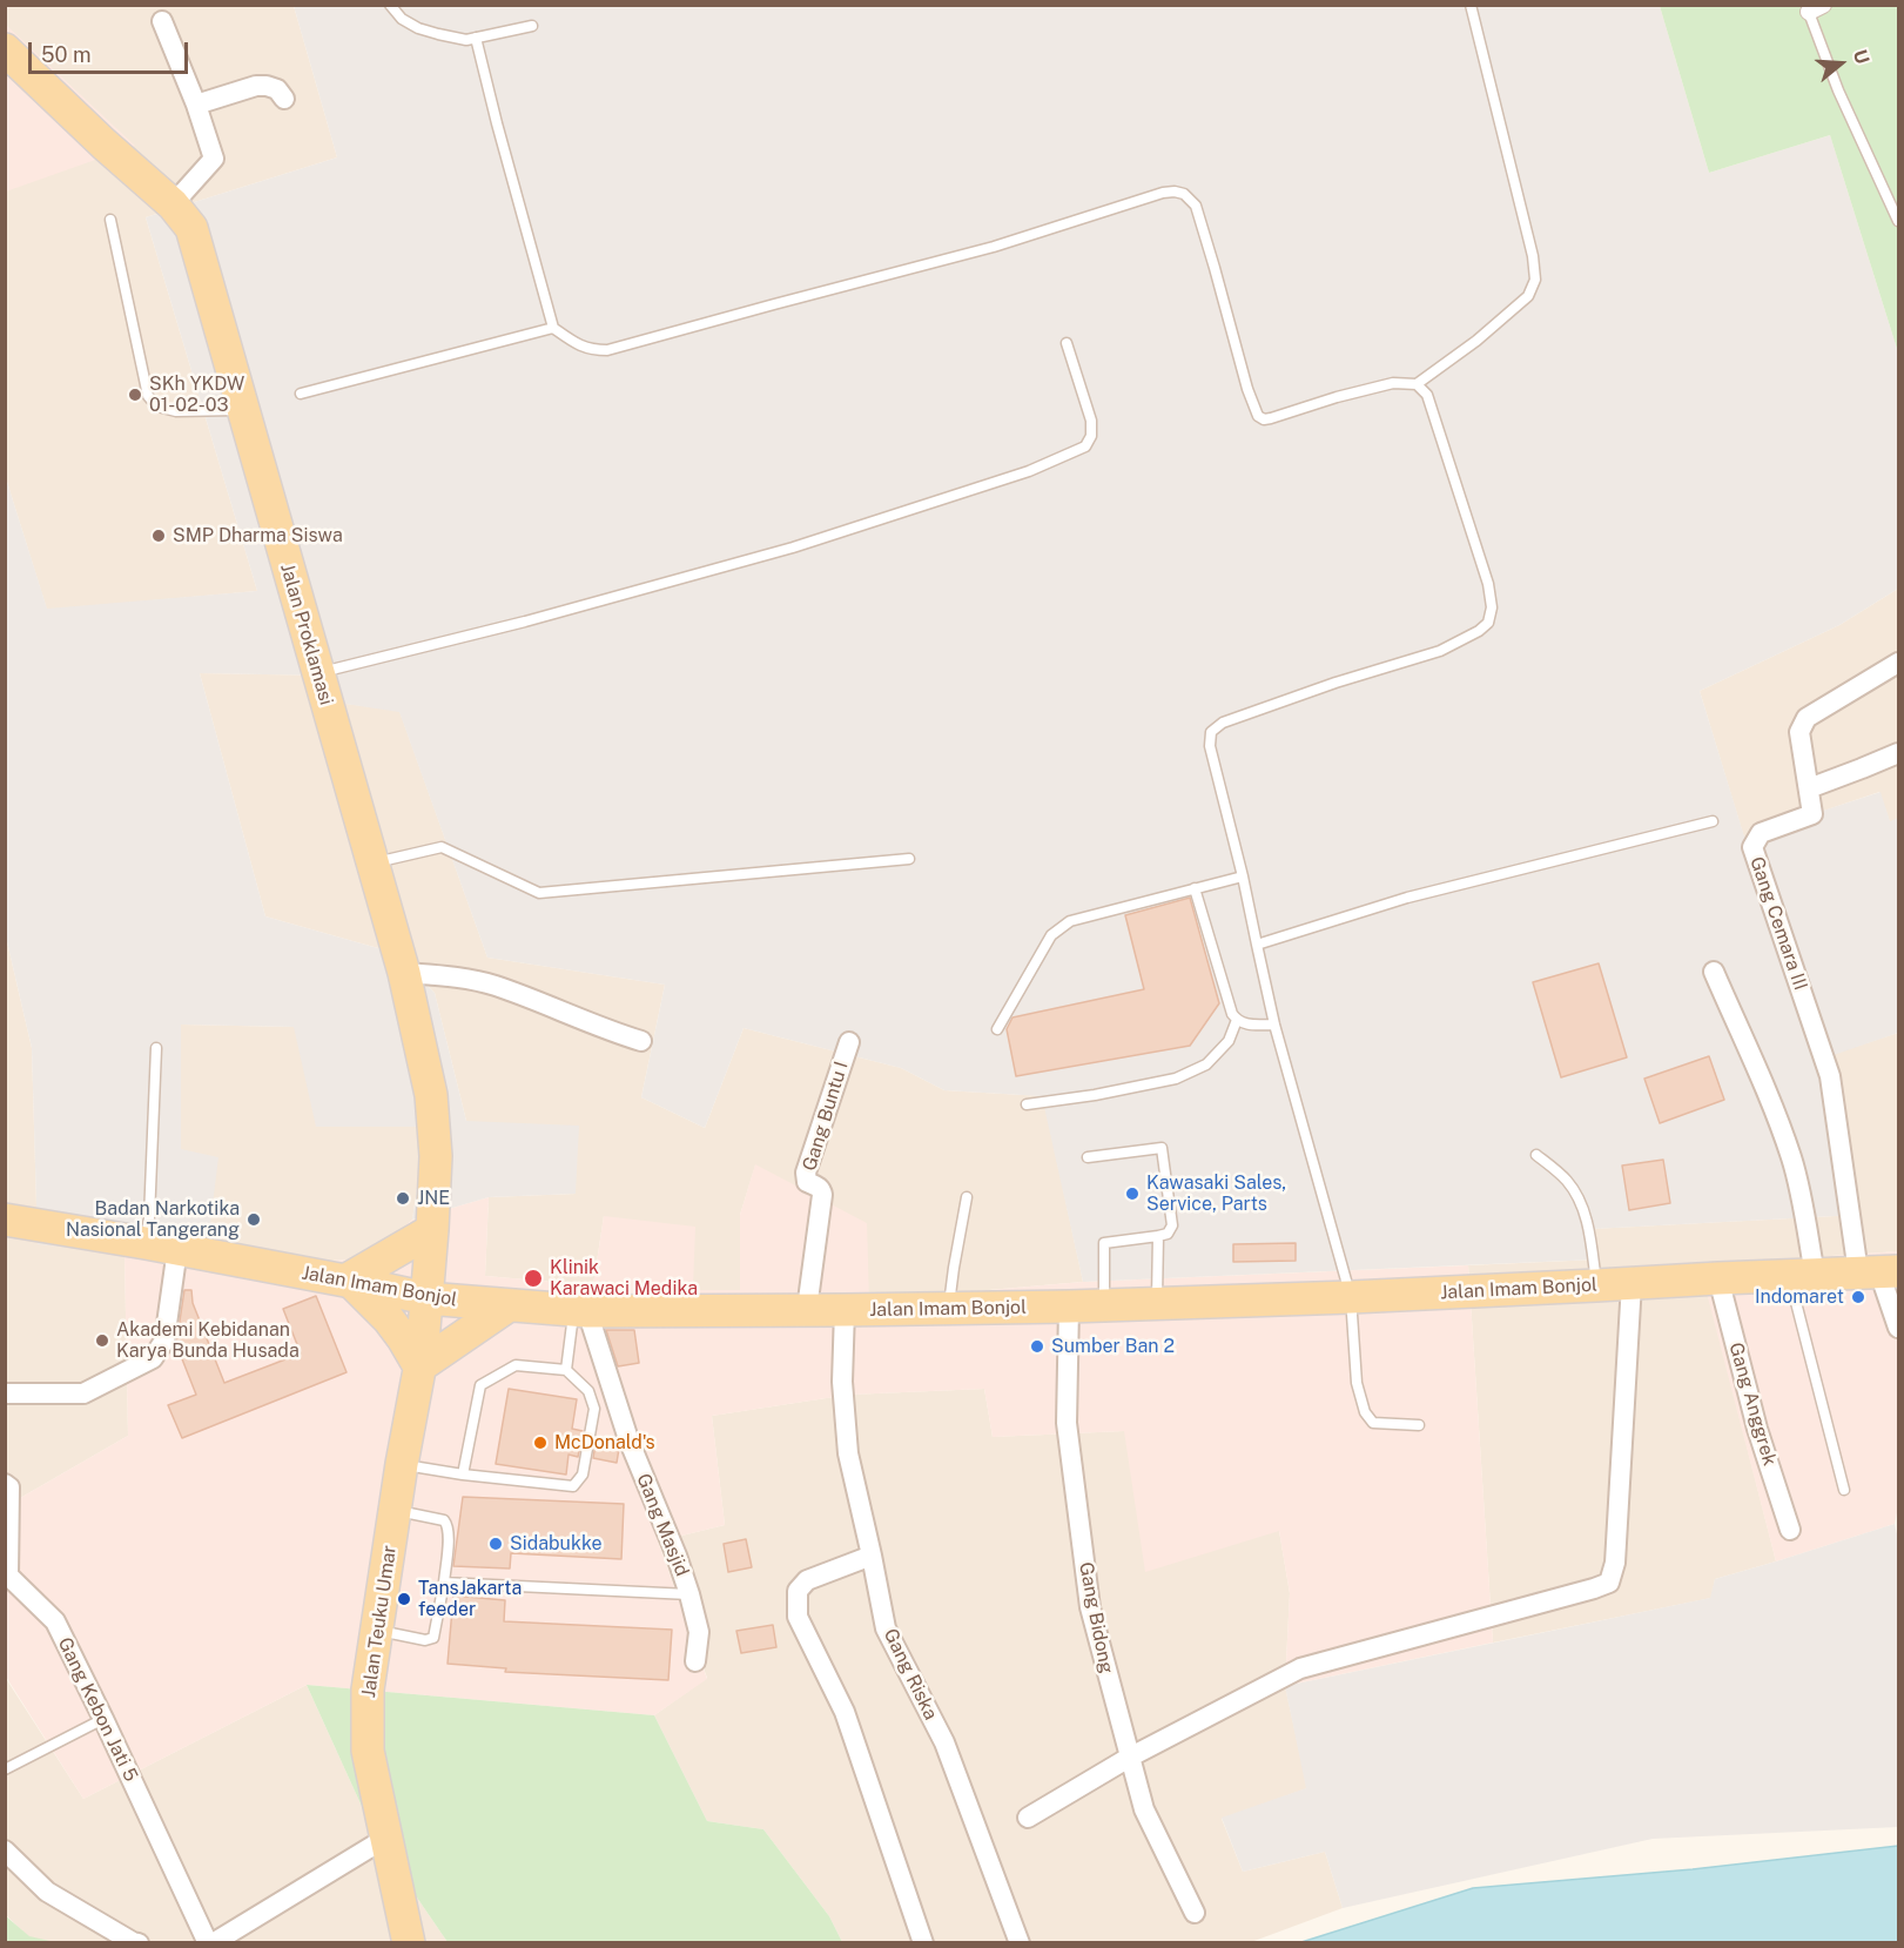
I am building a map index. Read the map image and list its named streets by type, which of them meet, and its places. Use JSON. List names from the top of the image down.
{
  "streets": {
    "main road": ["Jalan Proklamasi", "Jalan Imam Bonjol", "Jalan Teuku Umar"],
    "street": [
      "Gang Cemara III",
      "Gang Buntu I",
      "Gang Anggrek",
      "Gang Masjid",
      "Gang Bidong",
      "Gang Riska",
      "Gang Kebon Jati 5"
    ]
  },
  "crossings": [
    ["Jalan Proklamasi", "Jalan Imam Bonjol"],
    ["Jalan Proklamasi", "Jalan Teuku Umar"],
    ["Gang Cemara III", "Jalan Imam Bonjol"],
    ["Gang Buntu I", "Jalan Imam Bonjol"],
    ["Jalan Imam Bonjol", "Gang Anggrek"],
    ["Jalan Imam Bonjol", "Gang Masjid"],
    ["Jalan Imam Bonjol", "Gang Bidong"],
    ["Jalan Imam Bonjol", "Jalan Teuku Umar"],
    ["Jalan Imam Bonjol", "Gang Riska"]
  ],
  "places": [
    "SKh YKDW 01-02-03",
    "SMP Dharma Siswa",
    "Kawasaki Sales, Service, Parts",
    "JNE",
    "Badan Narkotika Nasional Tangerang",
    "Klinik Karawaci Medika",
    "Indomaret",
    "Akademi Kebidanan Karya Bunda Husada",
    "Sumber Ban 2",
    "McDonald's",
    "Sidabukke",
    "TansJakarta feeder"
  ],
  "scale_bar": "50 m",
  "north": "right"
}
